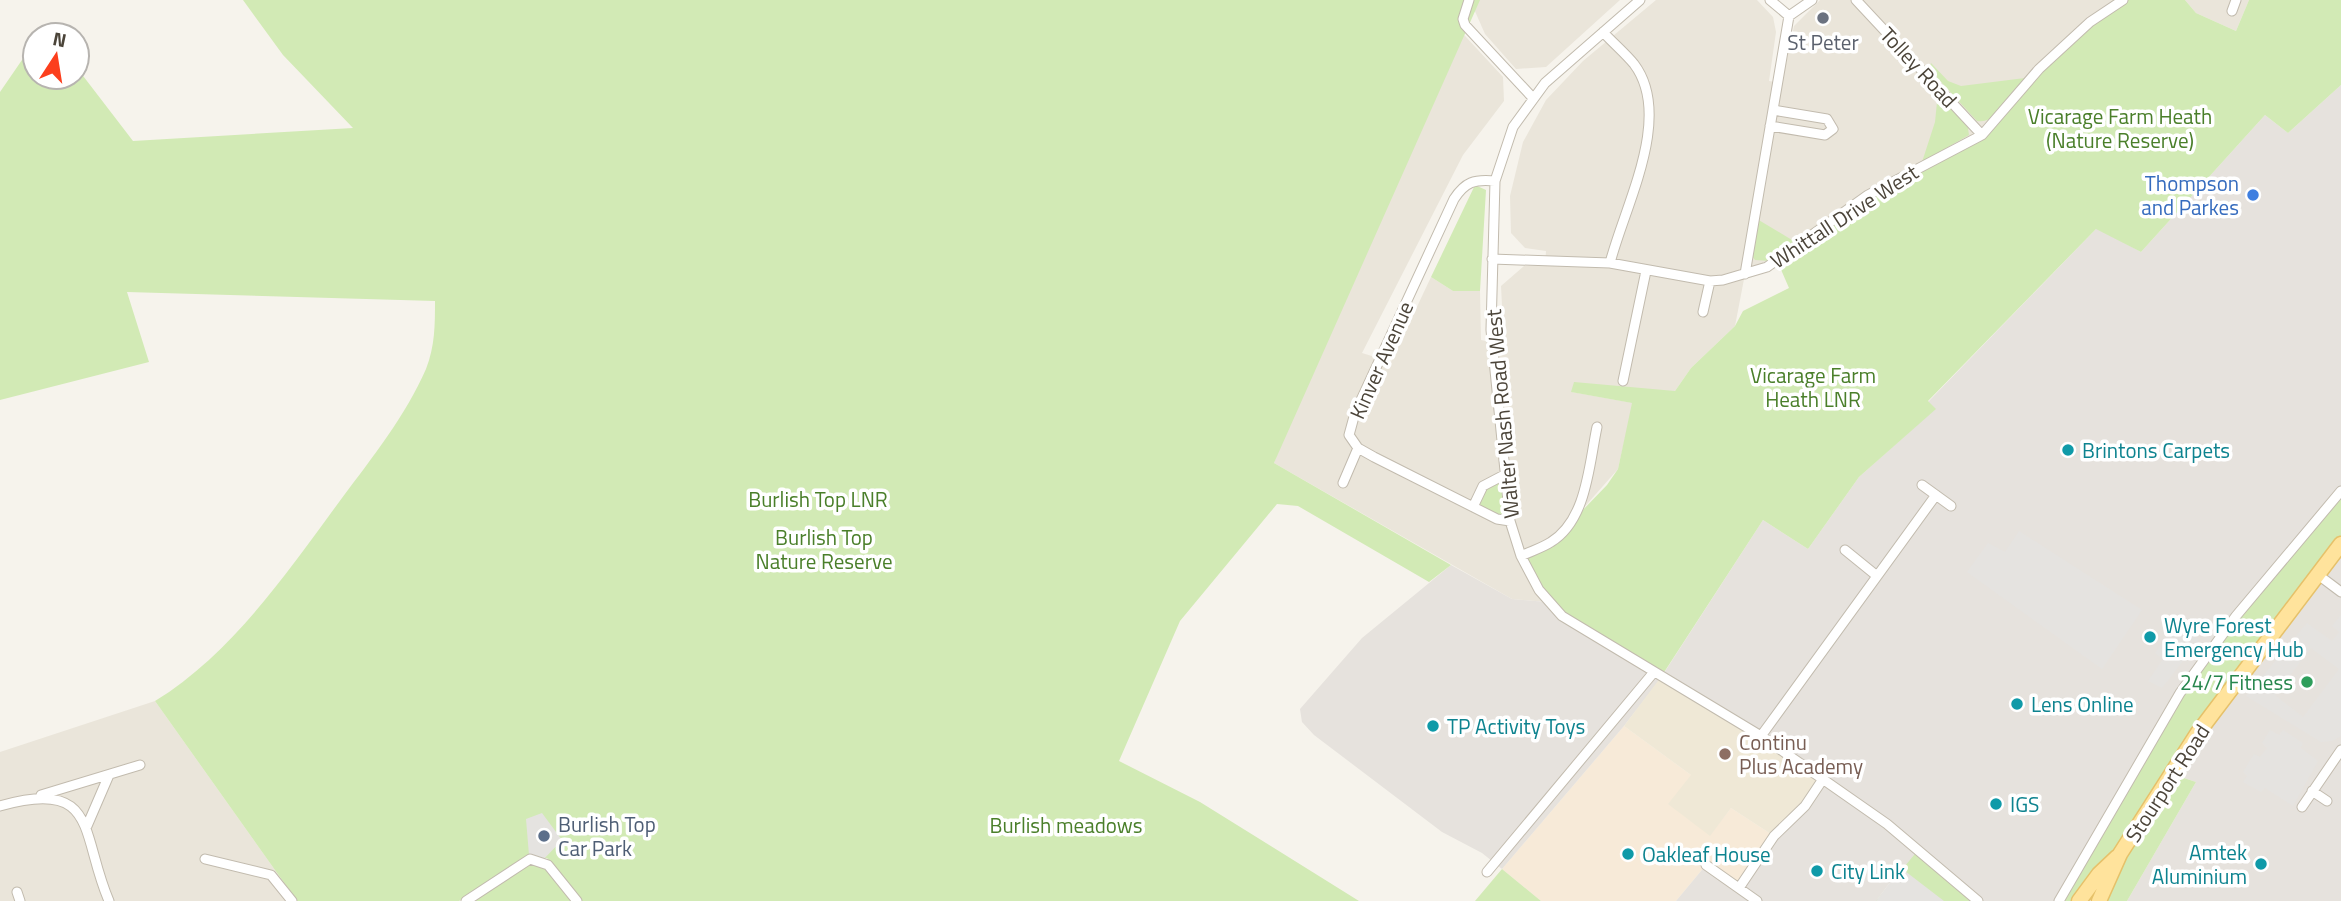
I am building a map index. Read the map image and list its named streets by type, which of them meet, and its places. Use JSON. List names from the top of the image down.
{
  "streets": {
    "main road": ["Stourport Road"],
    "street": [
      "Tolley Road",
      "Whittall Drive West",
      "Kinver Avenue",
      "Walter Nash Road West"
    ]
  },
  "crossings": [
    ["Tolley Road", "Whittall Drive West"],
    ["Whittall Drive West", "Walter Nash Road West"],
    ["Kinver Avenue", "Walter Nash Road West"]
  ],
  "parks": [
    "Vicarage Farm Heath (Nature Reserve)",
    "Vicarage Farm Heath LNR",
    "Burlish Top LNR",
    "Burlish Top Nature Reserve",
    "Burlish meadows"
  ],
  "places": [
    "St Peter",
    "Thompson and Parkes",
    "Brintons Carpets",
    "Wyre Forest Emergency Hub",
    "24/7 Fitness",
    "Lens Online",
    "TP Activity Toys",
    "Continu Plus Academy",
    "IGS",
    "Burlish Top Car Park",
    "Oakleaf House",
    "Amtek Aluminium",
    "City Link"
  ],
  "north": "top"
}
